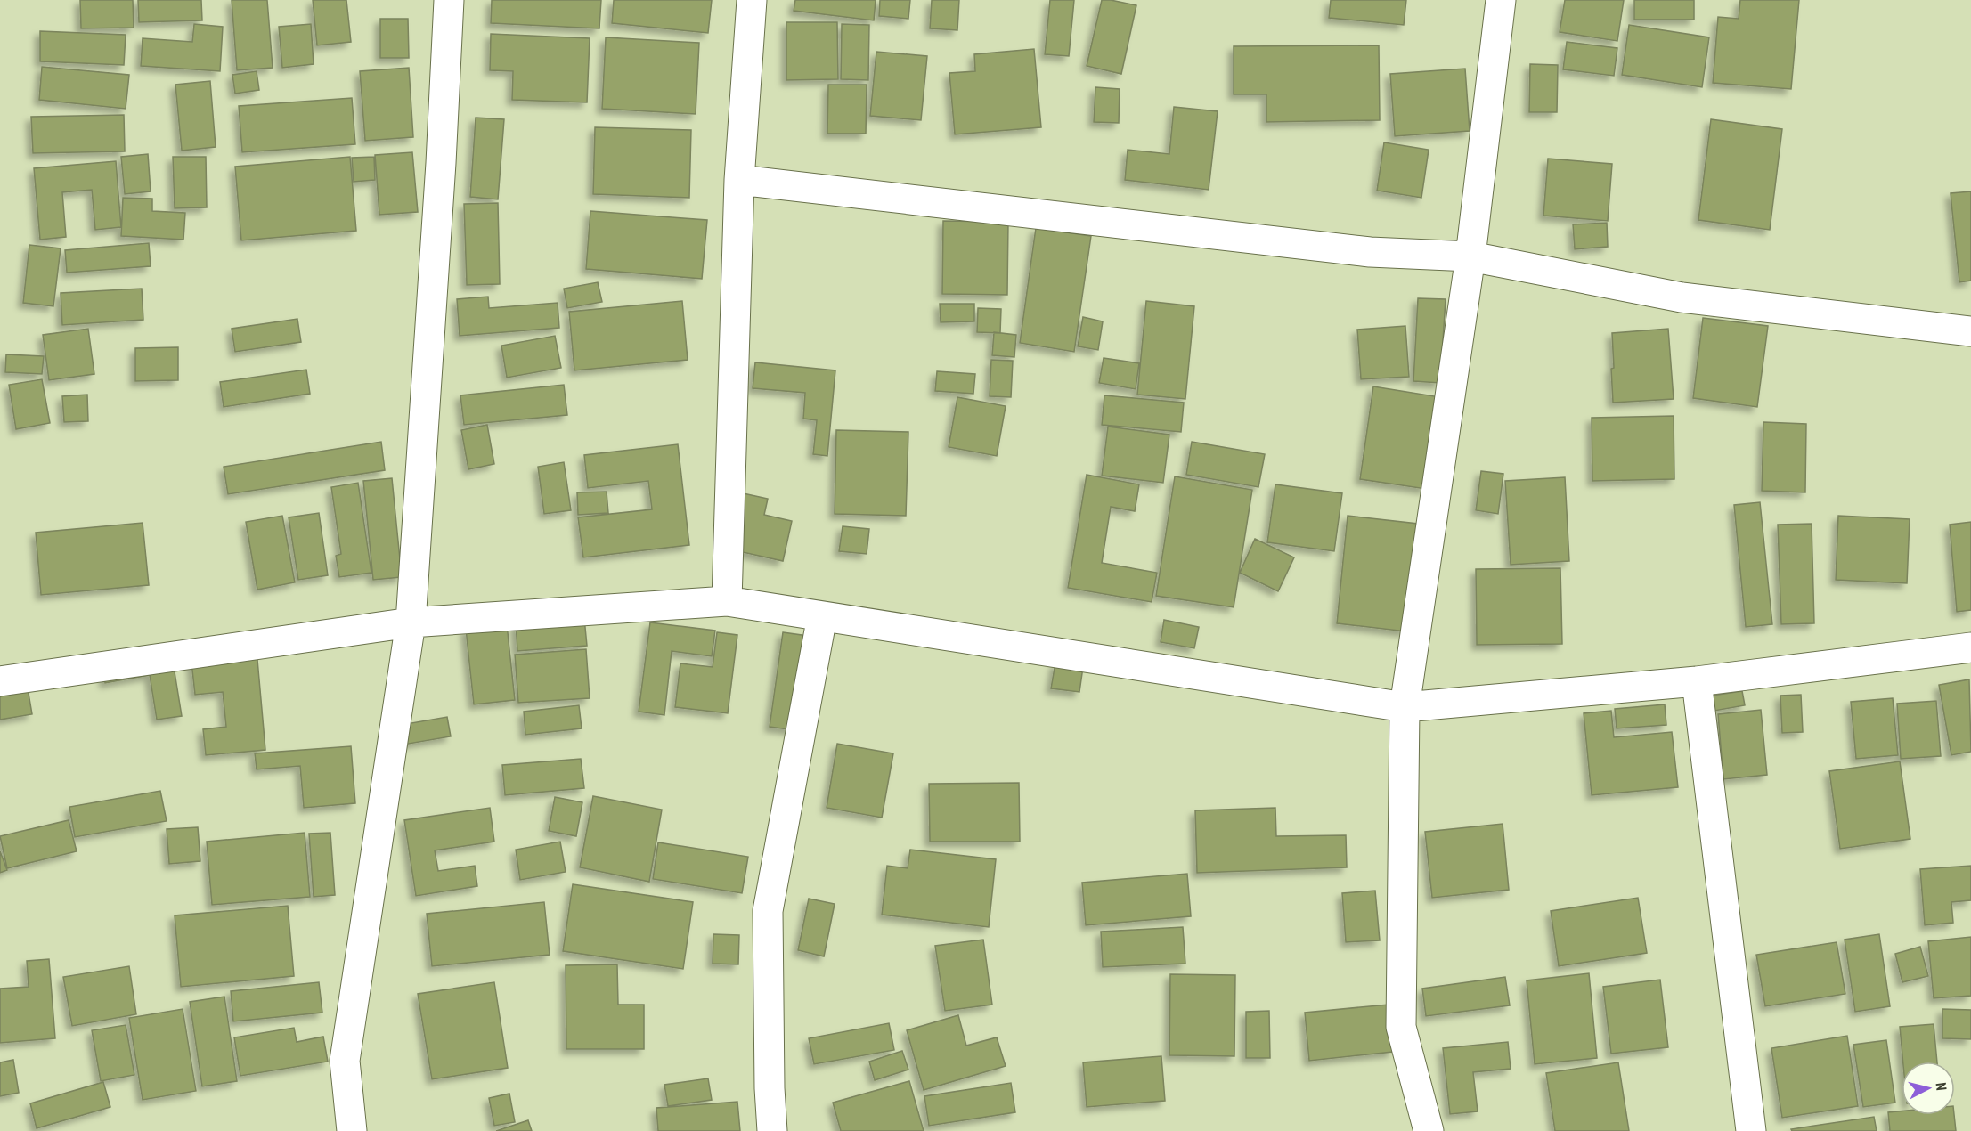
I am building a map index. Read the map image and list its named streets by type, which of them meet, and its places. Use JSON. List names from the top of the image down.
{
  "north": "right"
}
